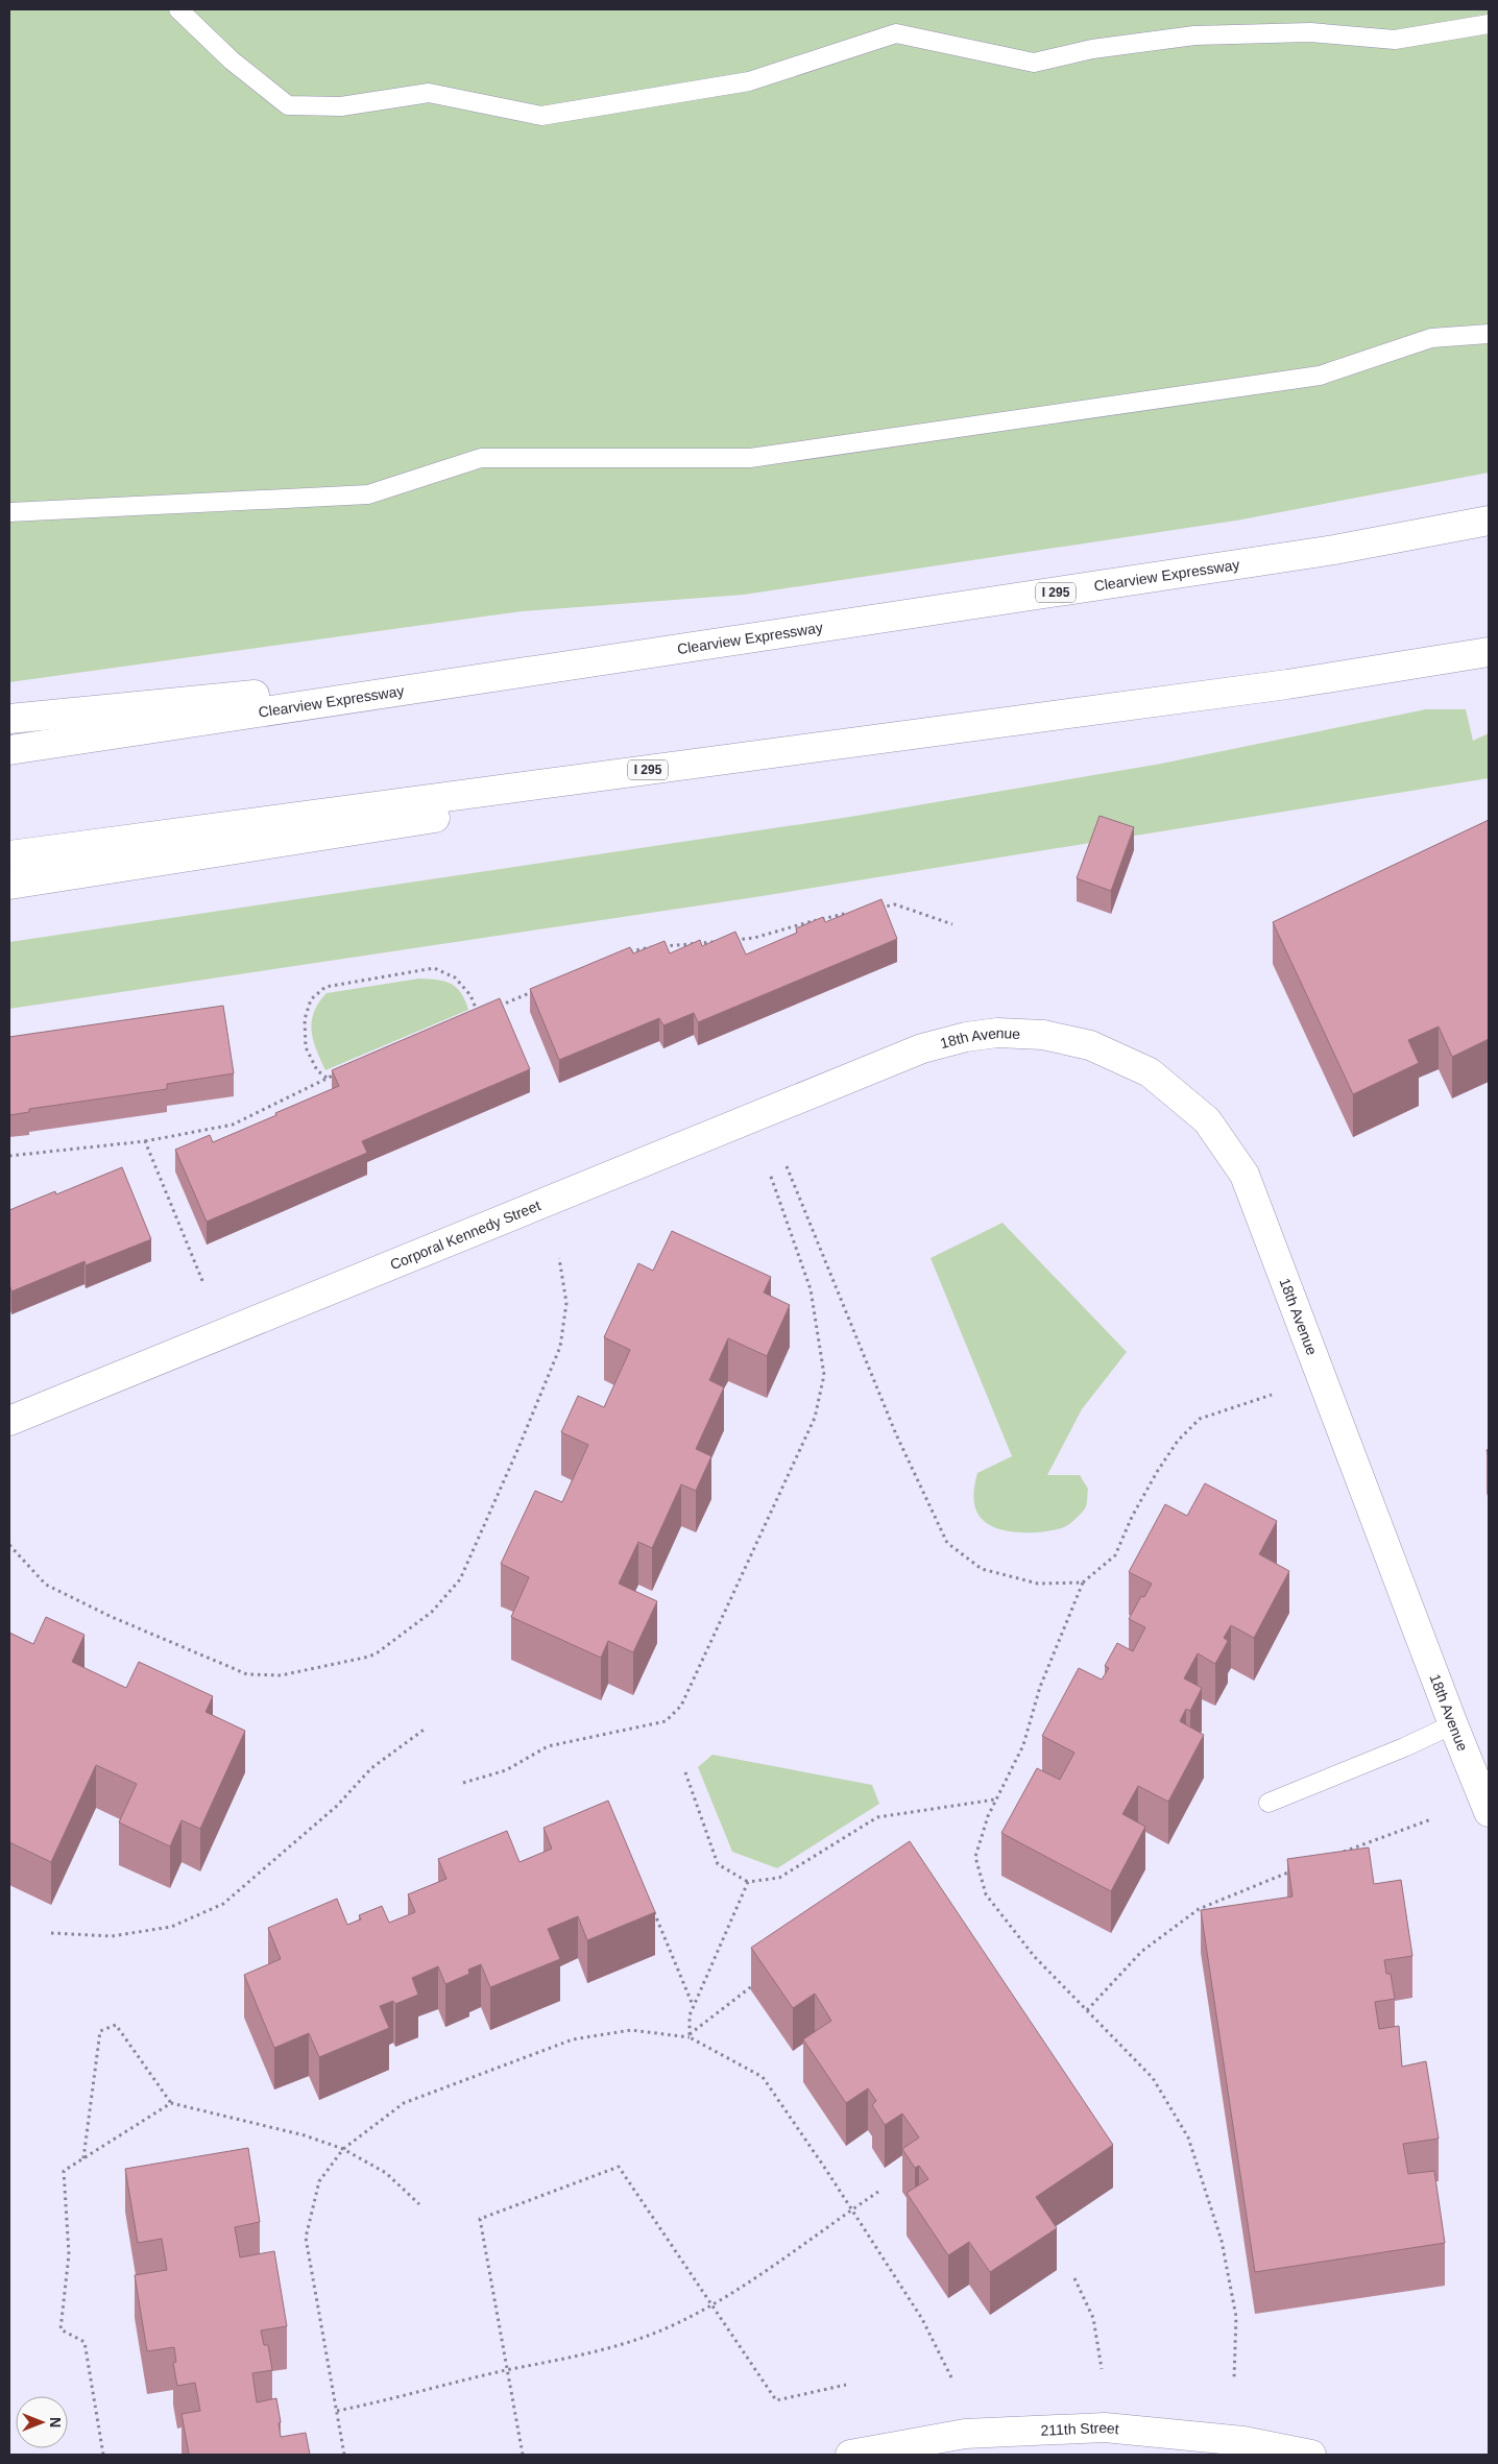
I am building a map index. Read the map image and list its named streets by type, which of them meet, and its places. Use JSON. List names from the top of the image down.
{
  "streets": {
    "main road": [
      "Clearview Expressway",
      "I 295",
      "18th Avenue",
      "Corporal Kennedy Street",
      "211th Street"
    ]
  },
  "crossings": [
    ["18th Avenue", "Corporal Kennedy Street"]
  ],
  "north": "right"
}
